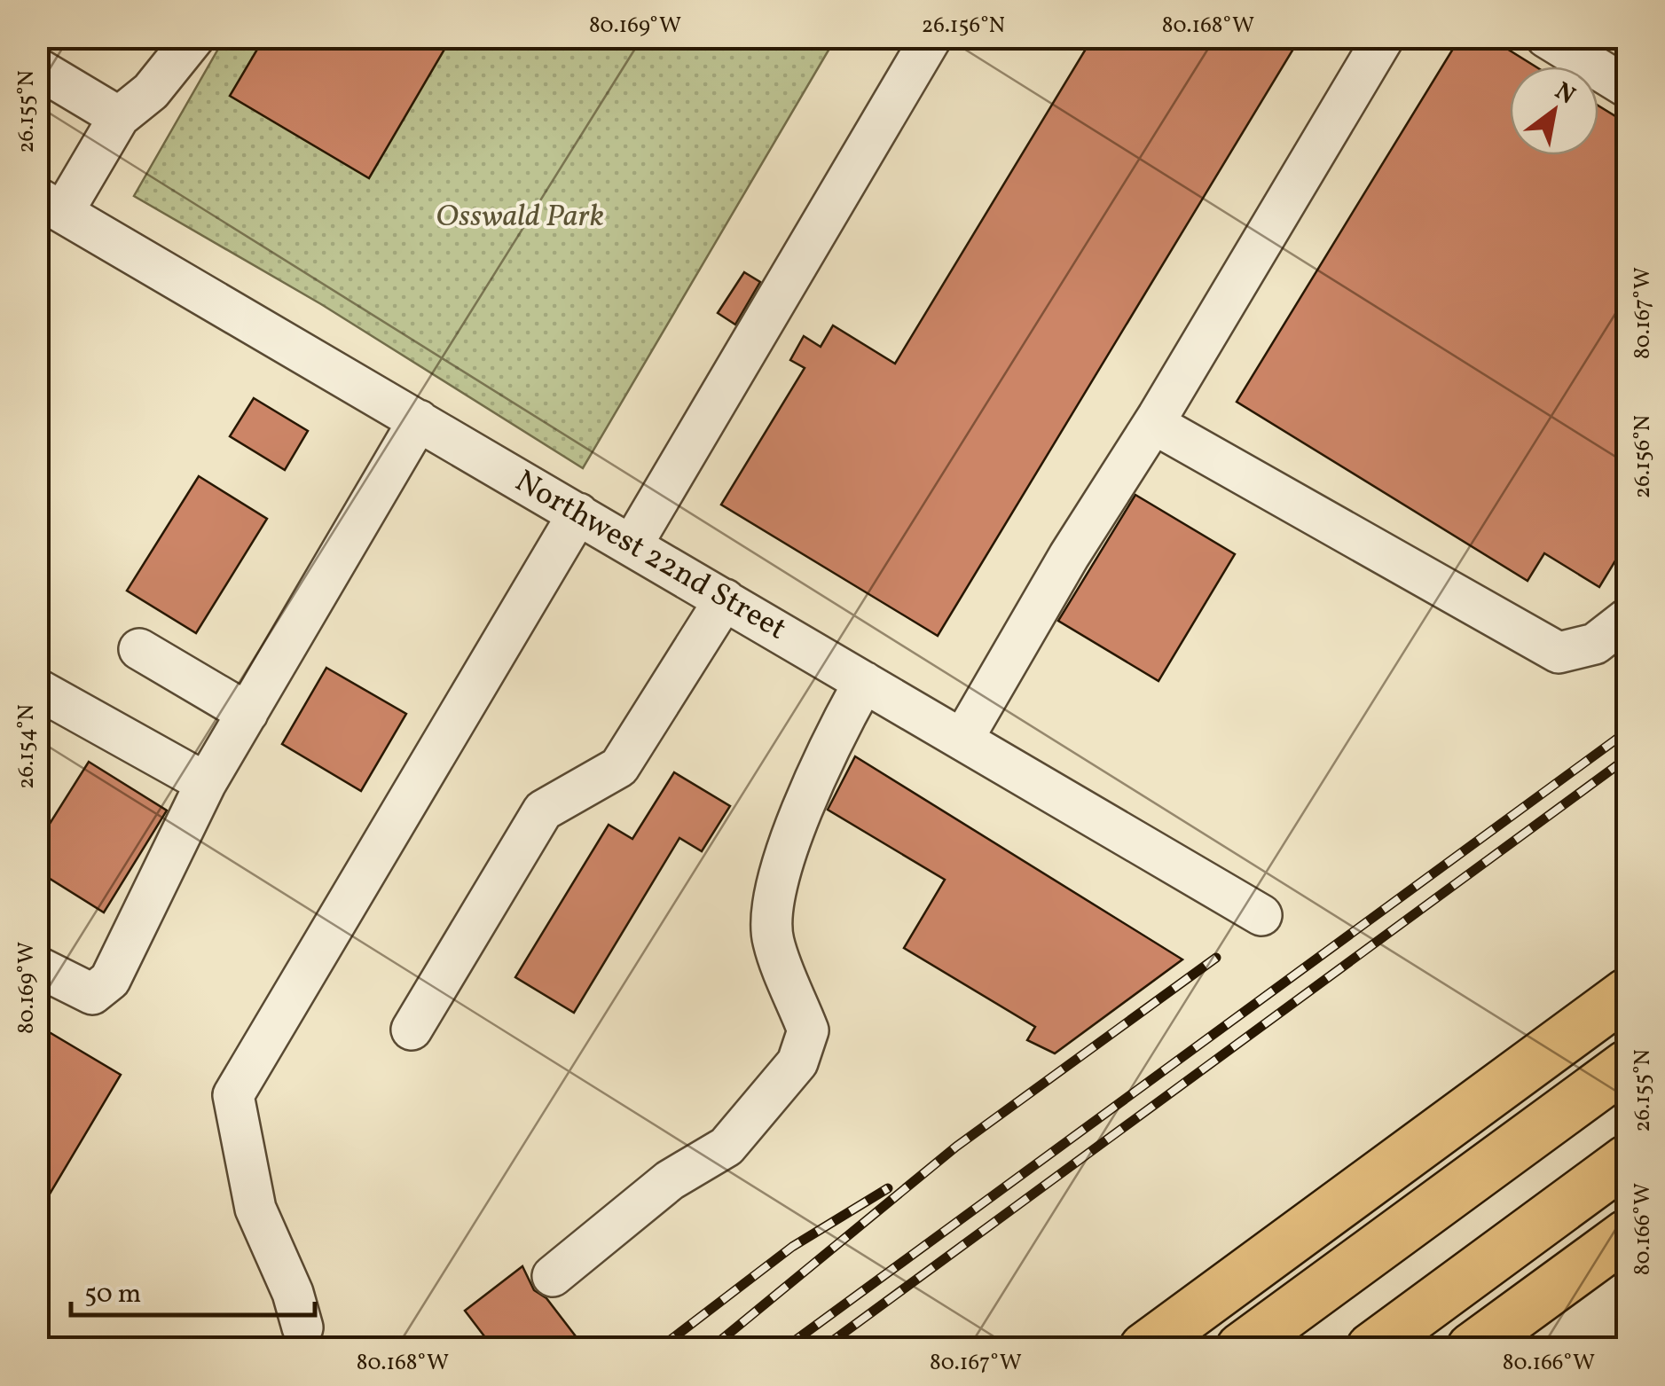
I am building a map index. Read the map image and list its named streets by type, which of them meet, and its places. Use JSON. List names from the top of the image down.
{
  "streets": {
    "street": ["Northwest 22nd Street"]
  },
  "parks": ["Osswald Park"],
  "scale_bar": "50 m",
  "north": "top right",
  "coordinates": [
    "80.169°W",
    "26.156°N",
    "80.168°W",
    "26.155°N",
    "80.167°W",
    "26.154°N",
    "80.166°W"
  ]
}
